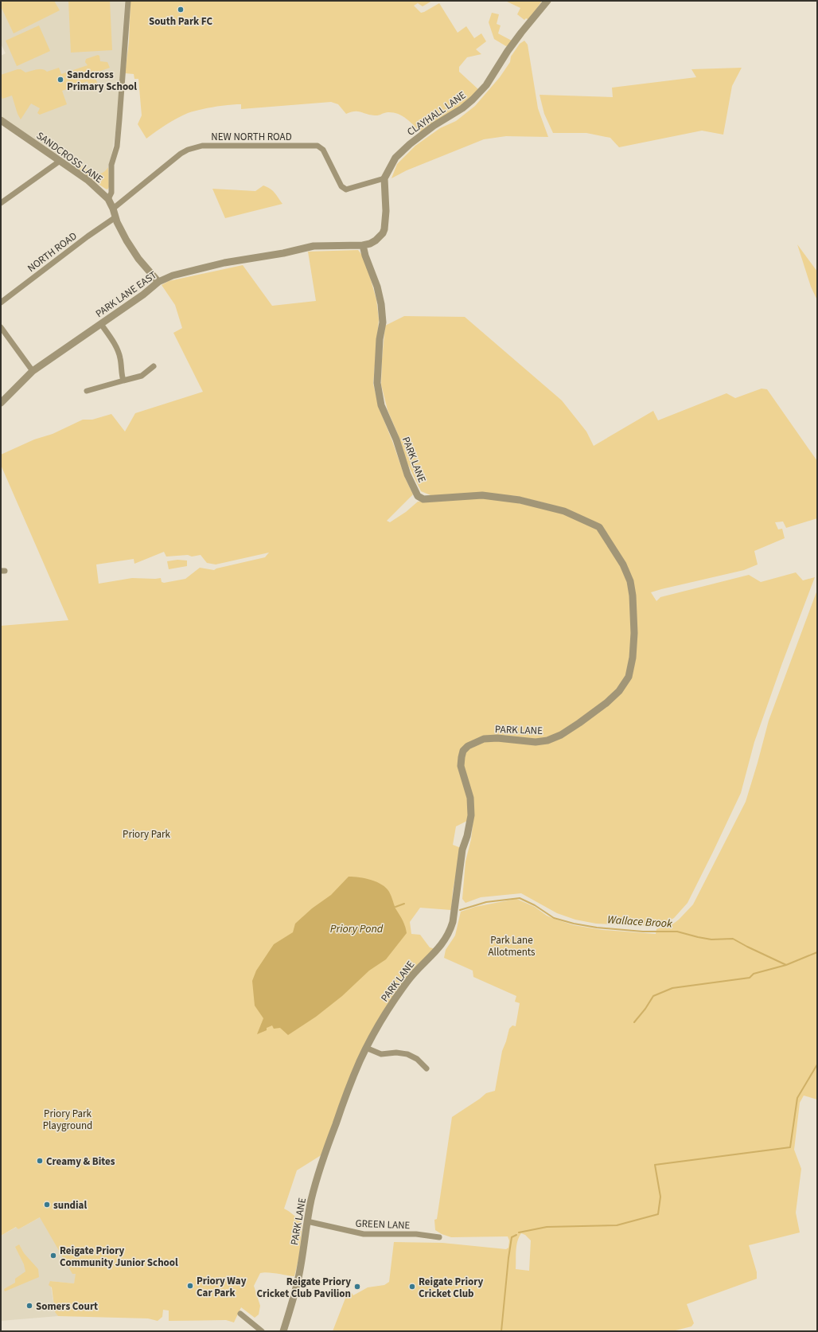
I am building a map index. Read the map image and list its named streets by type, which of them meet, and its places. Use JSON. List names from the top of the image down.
{
  "streets": {
    "street": [
      "CLAYHALL LANE",
      "NEW NORTH ROAD",
      "SANDCROSS LANE",
      "NORTH ROAD",
      "PARK LANE EAST",
      "PARK LANE",
      "GREEN LANE"
    ]
  },
  "crossings": [
    ["CLAYHALL LANE", "NEW NORTH ROAD"],
    ["NEW NORTH ROAD", "SANDCROSS LANE"],
    ["SANDCROSS LANE", "NORTH ROAD"],
    ["SANDCROSS LANE", "PARK LANE EAST"],
    ["PARK LANE EAST", "PARK LANE"],
    ["PARK LANE", "GREEN LANE"]
  ],
  "water": ["Wallace Brook", "Priory Pond"],
  "parks": ["Priory Park", "Park Lane Allotments", "Priory Park Playground"],
  "places": [
    "South Park FC",
    "Sandcross Primary School",
    "Creamy & Bites",
    "sundial",
    "Reigate Priory Community Junior School",
    "Priory Way Car Park",
    "Reigate Priory Cricket Club Pavilion",
    "Reigate Priory Cricket Club",
    "Somers Court"
  ]
}
